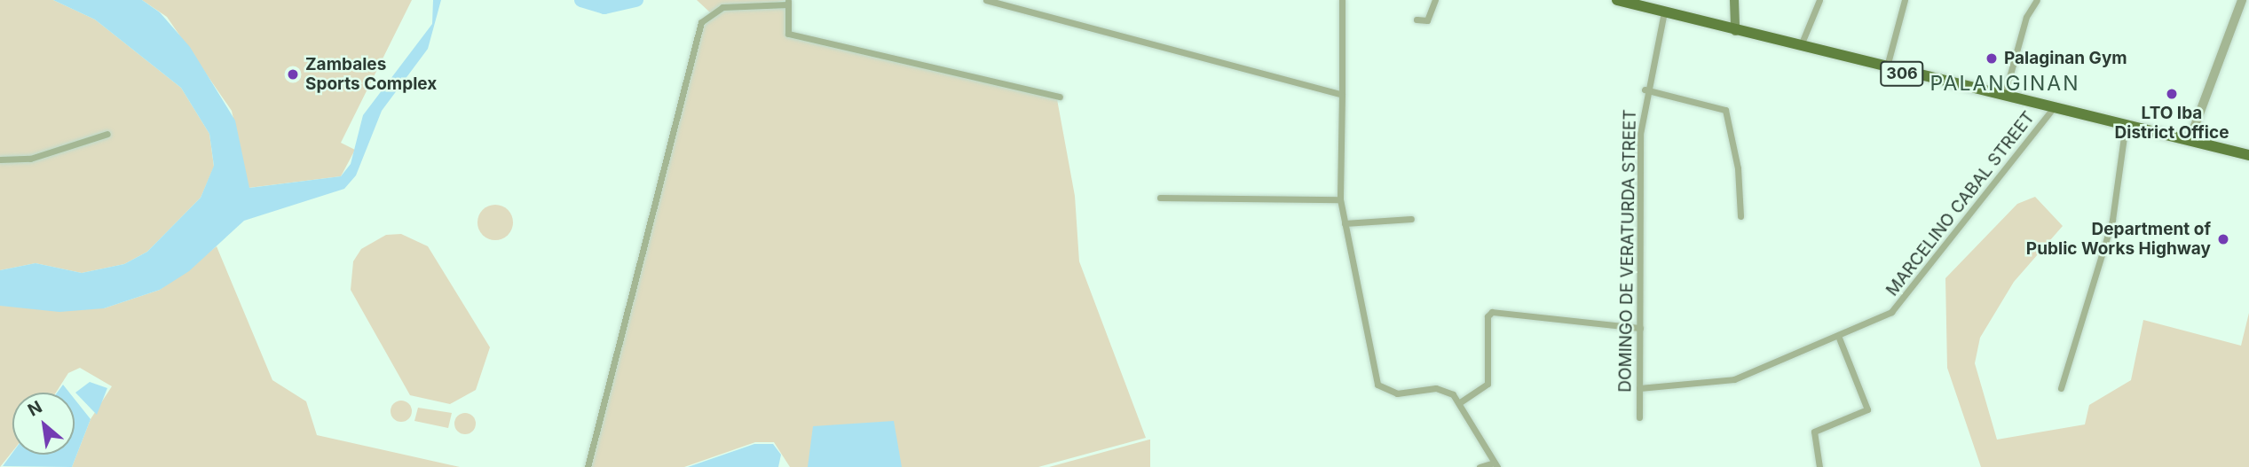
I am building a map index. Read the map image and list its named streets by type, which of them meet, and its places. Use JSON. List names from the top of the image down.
{
  "streets": {
    "main road": ["306"],
    "street": ["MARCELINO CABAL STREET", "DOMINGO DE VERATURDA STREET"]
  },
  "crossings": [
    ["306", "MARCELINO CABAL STREET"],
    ["306", "DOMINGO DE VERATURDA STREET"],
    ["MARCELINO CABAL STREET", "DOMINGO DE VERATURDA STREET"]
  ],
  "districts": ["PALANGINAN"],
  "places": [
    "Palaginan Gym",
    "Zambales Sports Complex",
    "LTO Iba District Office",
    "Department of Public Works Highway"
  ],
  "north": "top left"
}
